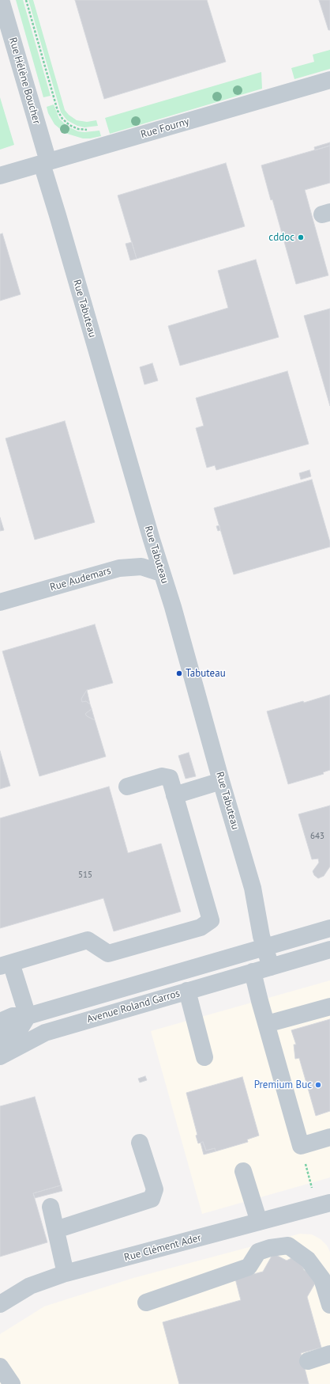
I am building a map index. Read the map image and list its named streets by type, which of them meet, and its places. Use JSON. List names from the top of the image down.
{
  "streets": {
    "street": [
      "Rue Hélène Boucher",
      "Rue Fourny",
      "Rue Tabuteau",
      "Rue Audemars",
      "Avenue Roland Garros",
      "Rue Clément Ader"
    ]
  },
  "crossings": [
    ["Rue Hélène Boucher", "Rue Fourny"],
    ["Rue Hélène Boucher", "Rue Tabuteau"],
    ["Rue Fourny", "Rue Tabuteau"],
    ["Rue Tabuteau", "Rue Audemars"],
    ["Rue Tabuteau", "Avenue Roland Garros"]
  ],
  "places": ["cddoc", "Tabuteau", "Premium Buc"],
  "house_numbers": ["643", "515"]
}
